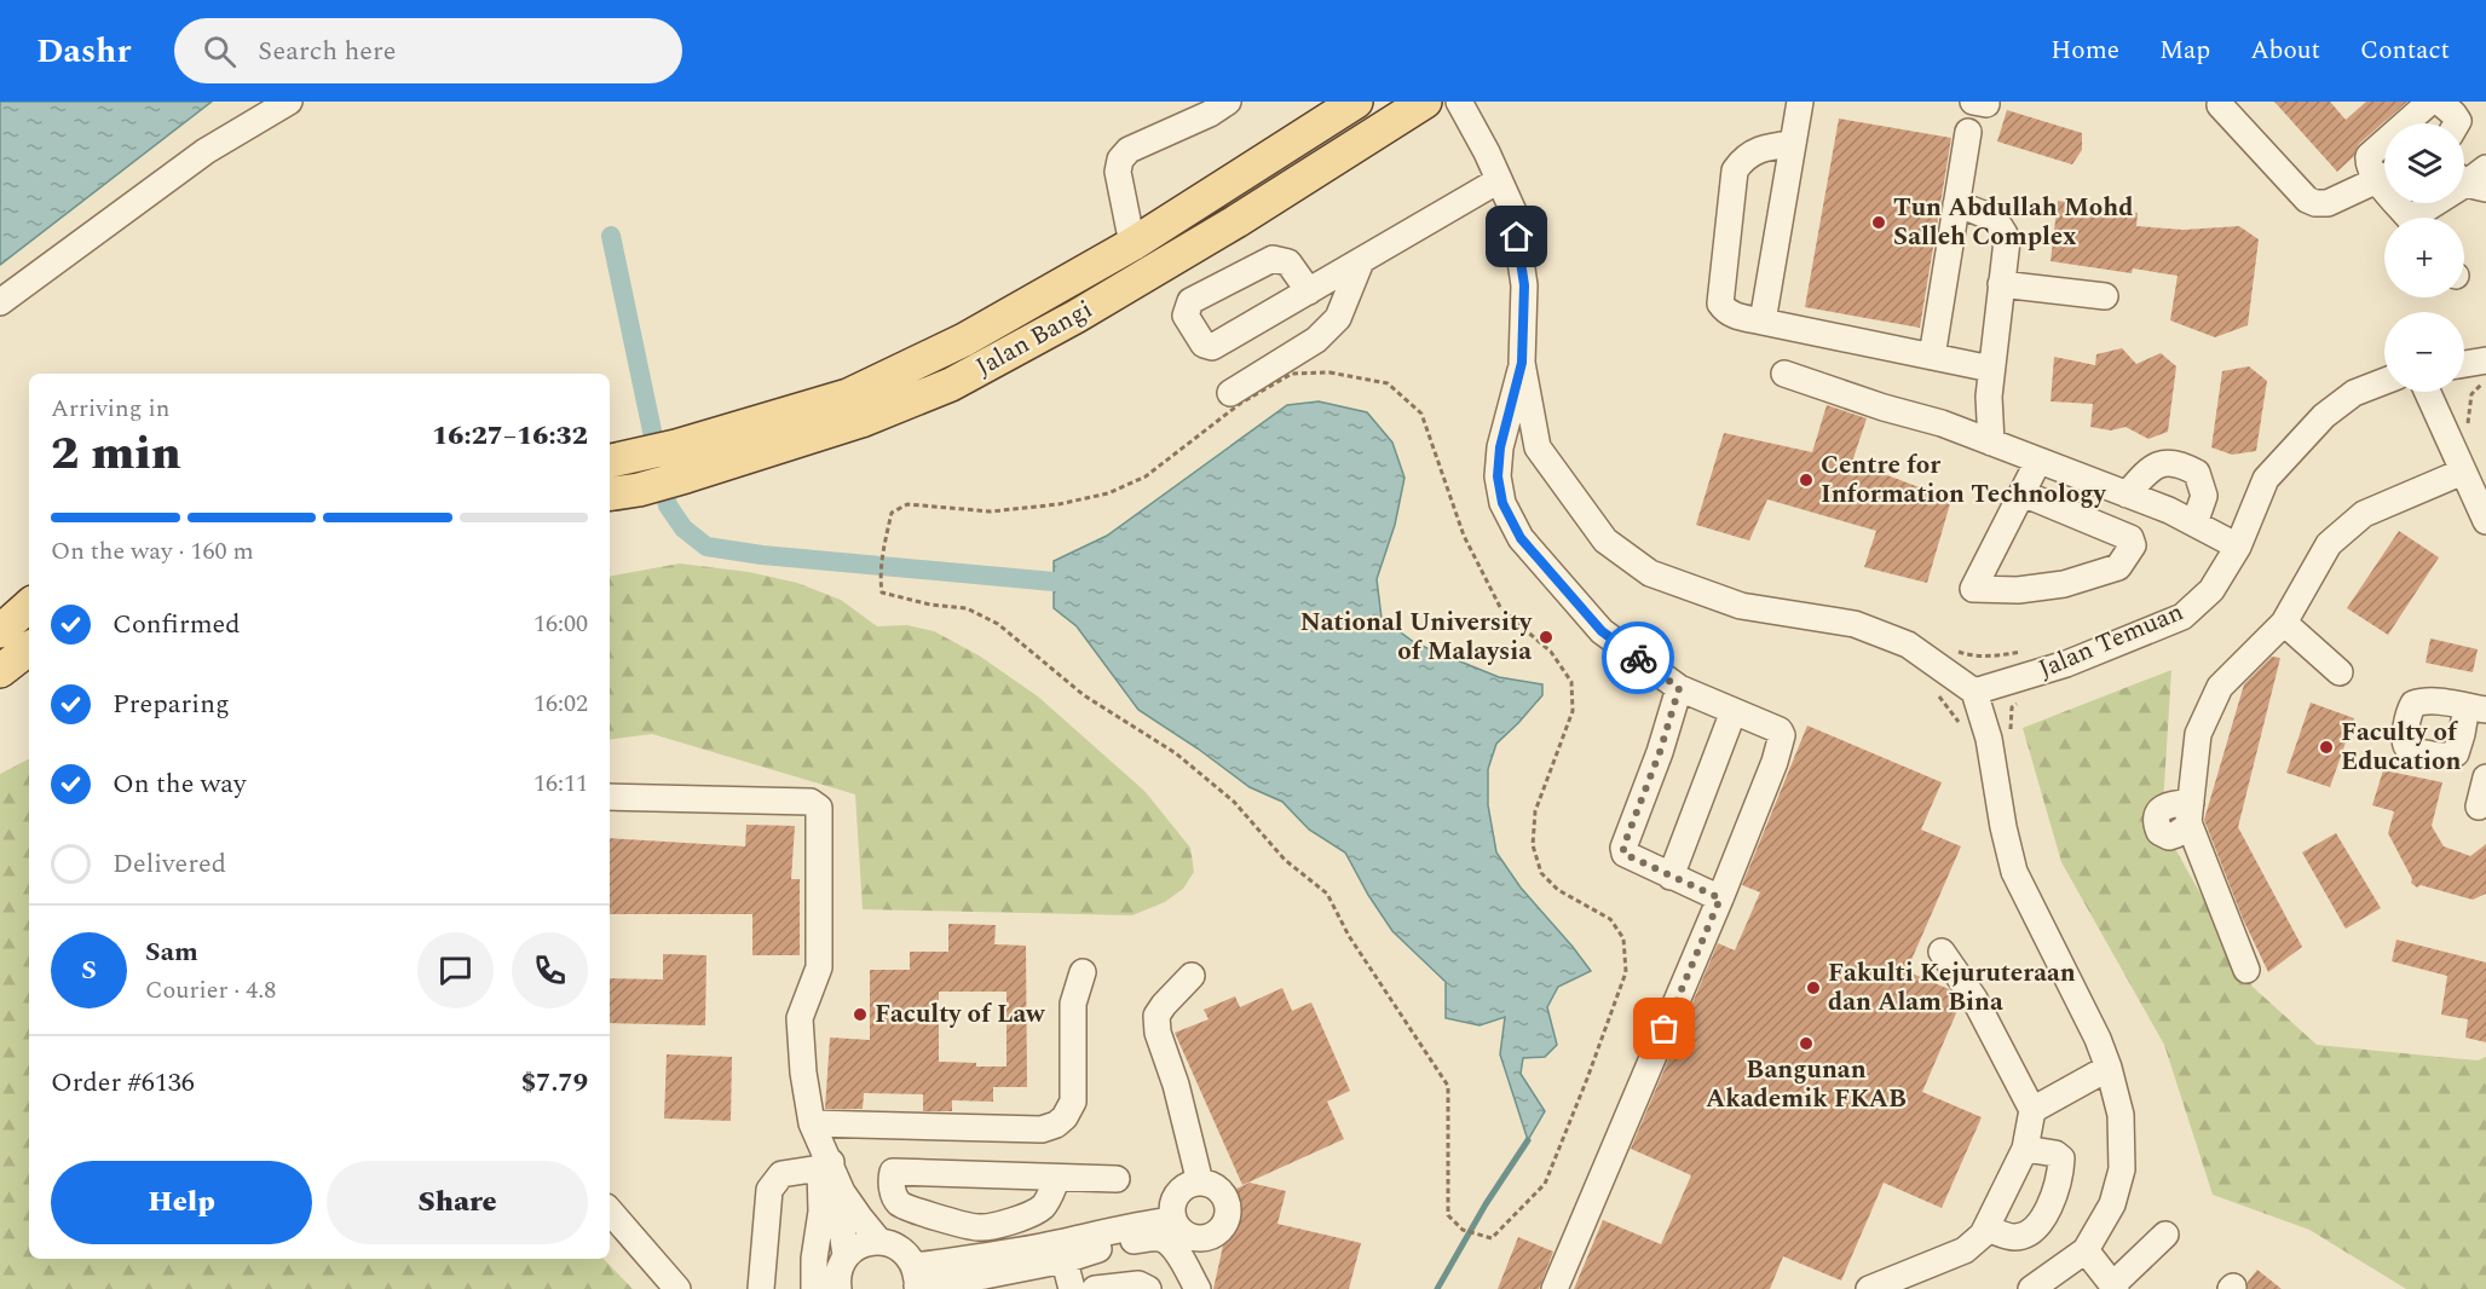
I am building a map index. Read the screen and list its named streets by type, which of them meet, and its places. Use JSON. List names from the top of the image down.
{
  "streets": {
    "main road": ["Jalan Bangi"],
    "street": ["Jalan Temuan"]
  },
  "places": [
    "Tun Abdullah Mohd Salleh Complex",
    "Centre for Information Technology",
    "National University of Malaysia",
    "Faculty of Education",
    "Fakulti Kejuruteraan dan Alam Bina",
    "Faculty of Law",
    "Bangunan Akademik FKAB"
  ],
  "page": {
    "header": "Dashr",
    "search": "Search here",
    "nav": [
      "Home",
      "Map",
      "About",
      "Contact"
    ],
    "map_buttons": ["+", "−"],
    "heading": ["2 min", "Arriving in", "16:27–16:32"],
    "panel": [
      "Sam",
      "Courier · 4.8",
      "Order #6136",
      "$7.79"
    ],
    "bar": "On the way · 160 m",
    "list": [
      ["Confirmed", "16:00"],
      ["Preparing", "16:02"],
      ["On the way", "16:11"],
      "Delivered"
    ],
    "round": "S",
    "buttons": ["Help", "Share"]
  }
}
